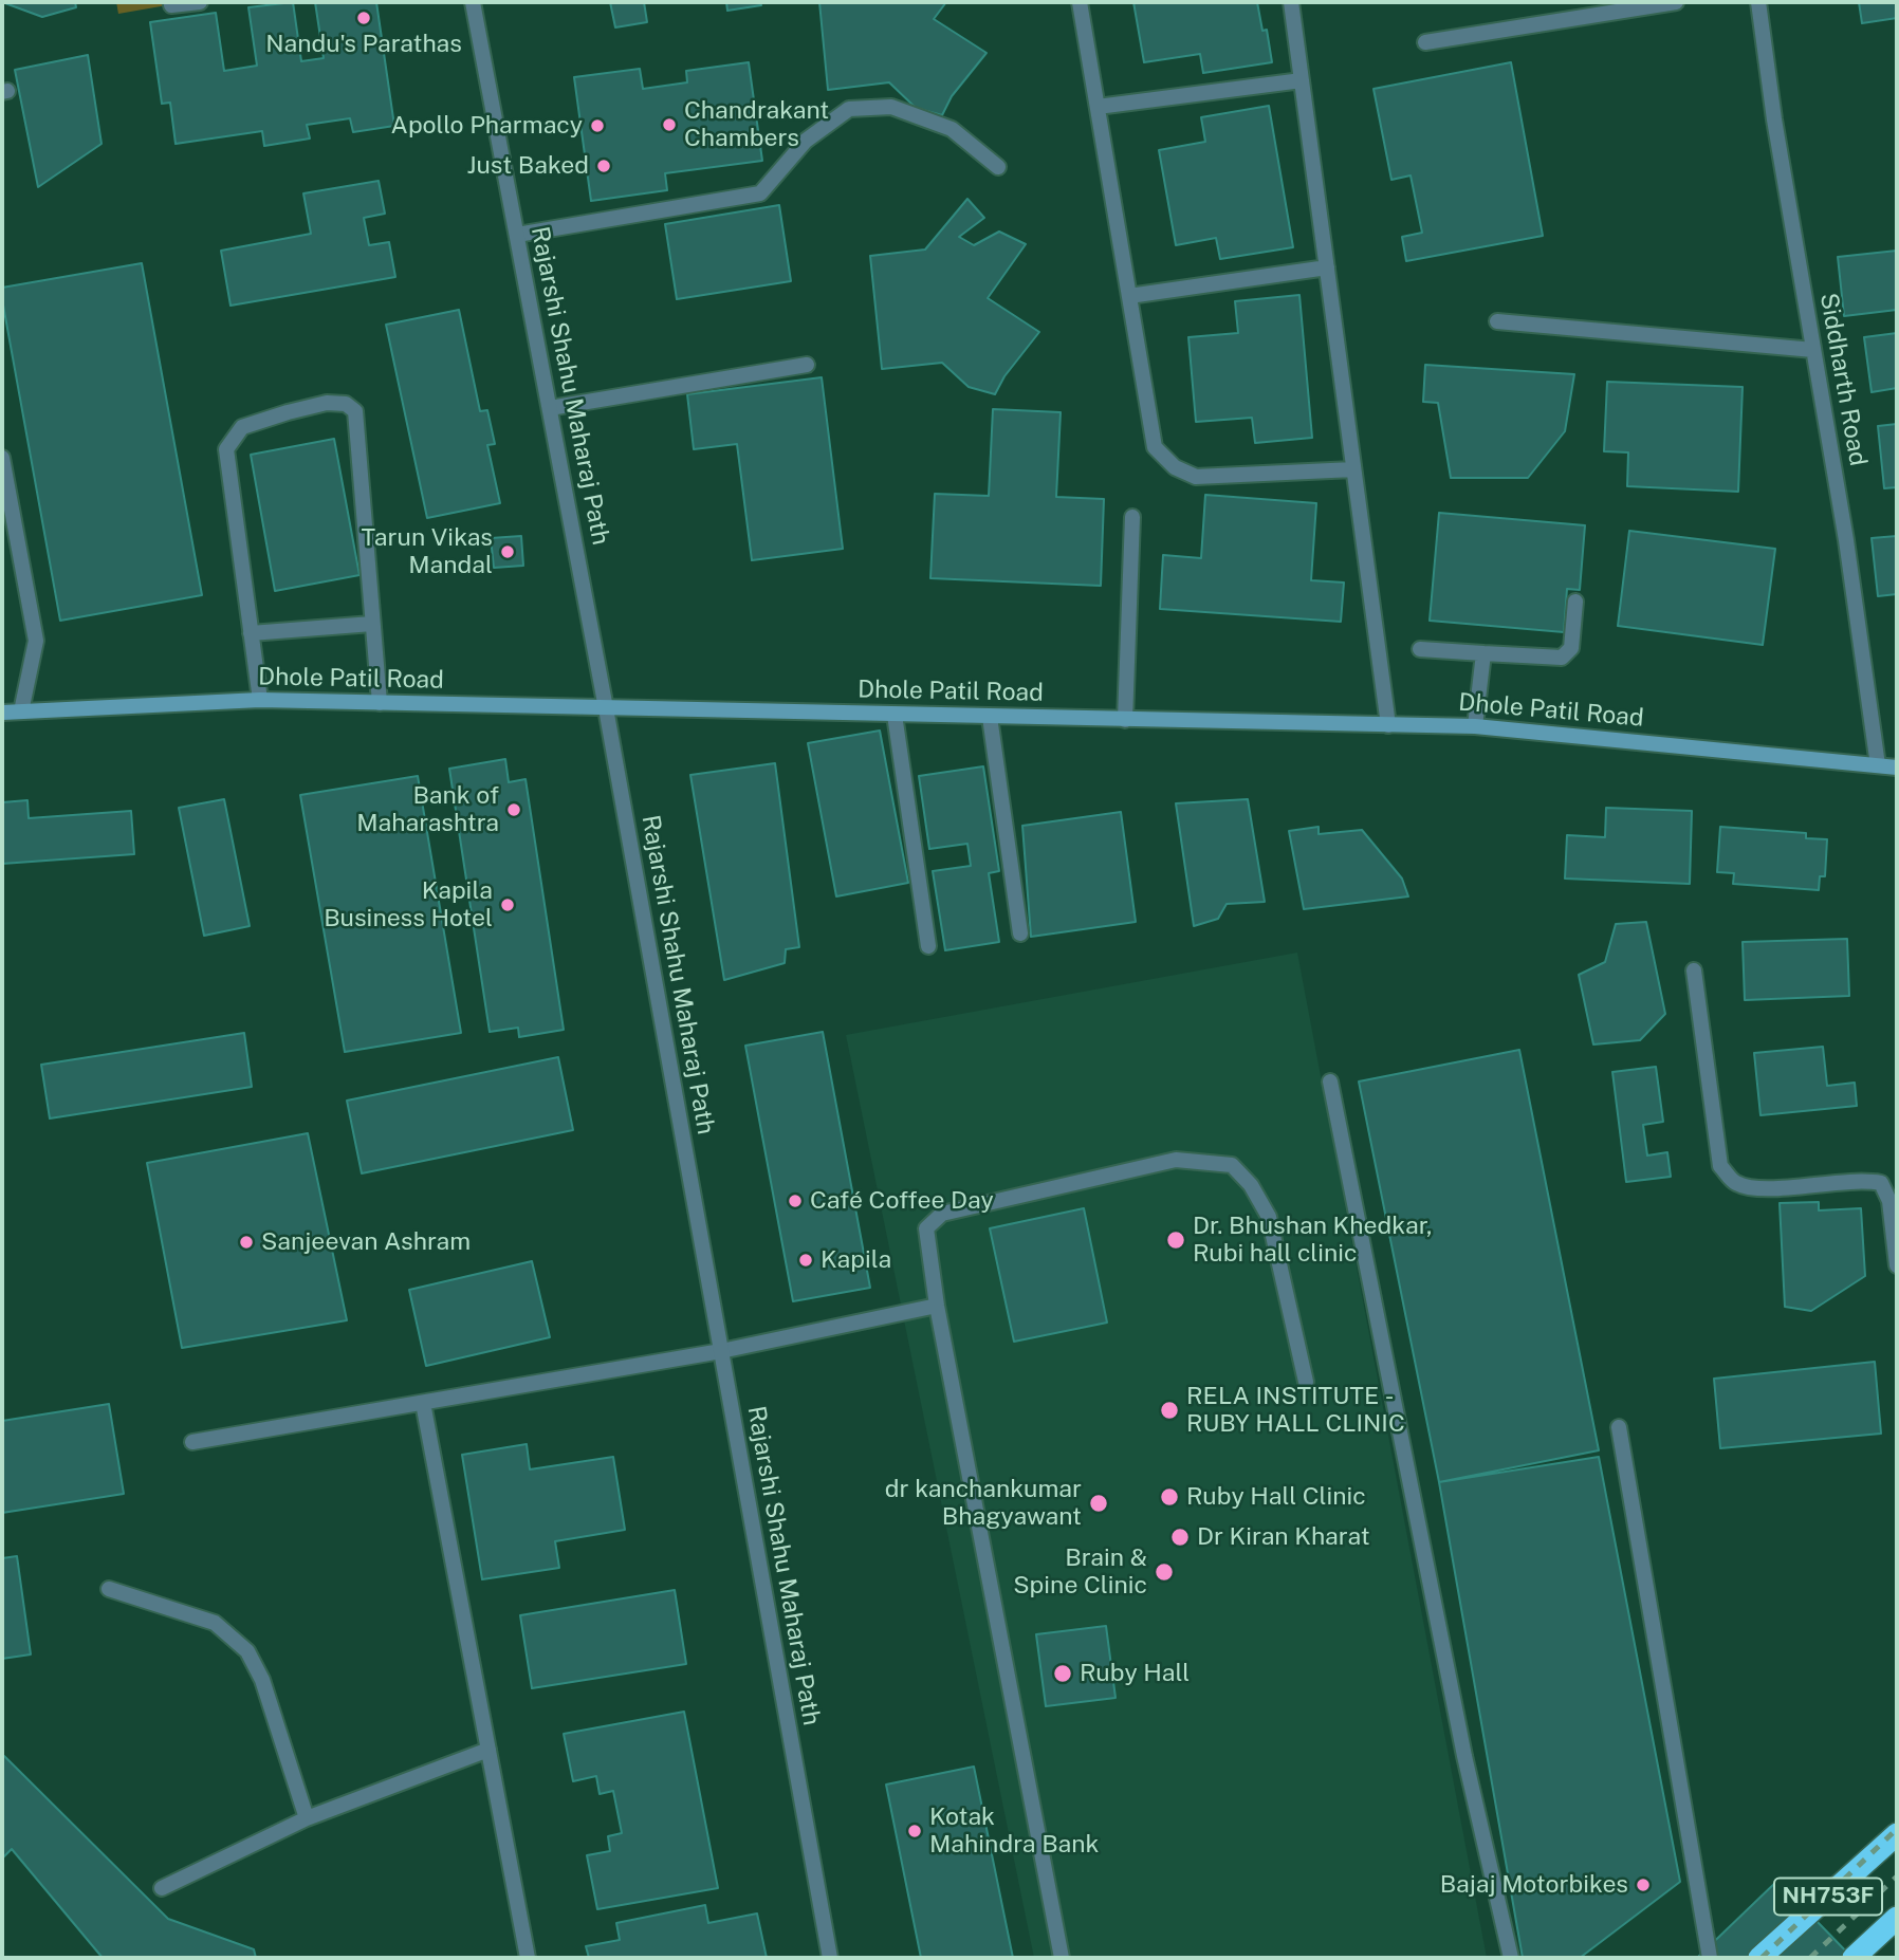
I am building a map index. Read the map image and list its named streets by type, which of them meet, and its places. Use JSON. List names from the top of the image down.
{
  "streets": {
    "highway": ["NH753F"],
    "street": ["Siddharth Road", "Rajarshi Shahu Maharaj Path", "Dhole Patil Road"]
  },
  "crossings": [
    ["Siddharth Road", "Dhole Patil Road"],
    ["Rajarshi Shahu Maharaj Path", "Dhole Patil Road"]
  ],
  "places": [
    "Nandu's Parathas",
    "Chandrakant Chambers",
    "Apollo Pharmacy",
    "Just Baked",
    "Tarun Vikas Mandal",
    "Bank of Maharashtra",
    "Kapila Business Hotel",
    "Café Coffee Day",
    "Dr. Bhushan Khedkar, Rubi hall clinic",
    "Sanjeevan Ashram",
    "Kapila",
    "RELA INSTITUTE - RUBY HALL CLINIC",
    "Ruby Hall Clinic",
    "dr kanchankumar Bhagyawant",
    "Dr Kiran Kharat",
    "Brain & Spine Clinic",
    "Ruby Hall",
    "Kotak Mahindra Bank",
    "Bajaj Motorbikes"
  ]
}
